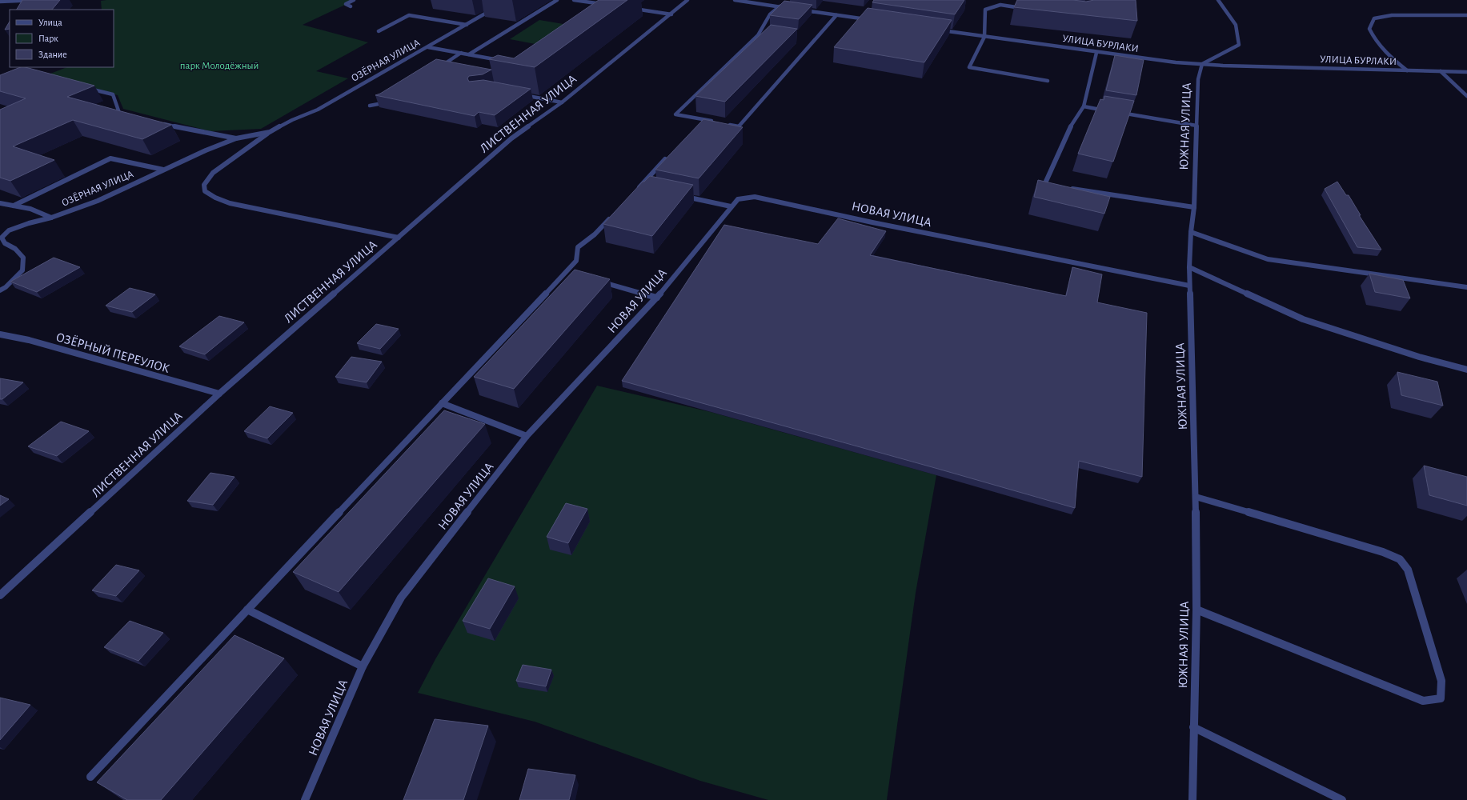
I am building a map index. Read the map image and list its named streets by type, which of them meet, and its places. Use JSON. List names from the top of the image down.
{
  "streets": {
    "street": [
      "УЛИЦА БУРЛАКИ",
      "ОЗЁРНАЯ УЛИЦА",
      "ЛИСТВЕННАЯ УЛИЦА",
      "ЮЖНАЯ УЛИЦА",
      "НОВАЯ УЛИЦА",
      "ОЗЁРНЫЙ ПЕРЕУЛОК"
    ]
  },
  "crossings": [
    ["УЛИЦА БУРЛАКИ", "ЮЖНАЯ УЛИЦА"],
    ["ОЗЁРНАЯ УЛИЦА", "ЛИСТВЕННАЯ УЛИЦА"],
    ["ЛИСТВЕННАЯ УЛИЦА", "ОЗЁРНЫЙ ПЕРЕУЛОК"],
    ["ЮЖНАЯ УЛИЦА", "НОВАЯ УЛИЦА"]
  ],
  "parks": ["парк Молодёжный"],
  "legend": ["Улица", "Парк", "Здание"]
}
